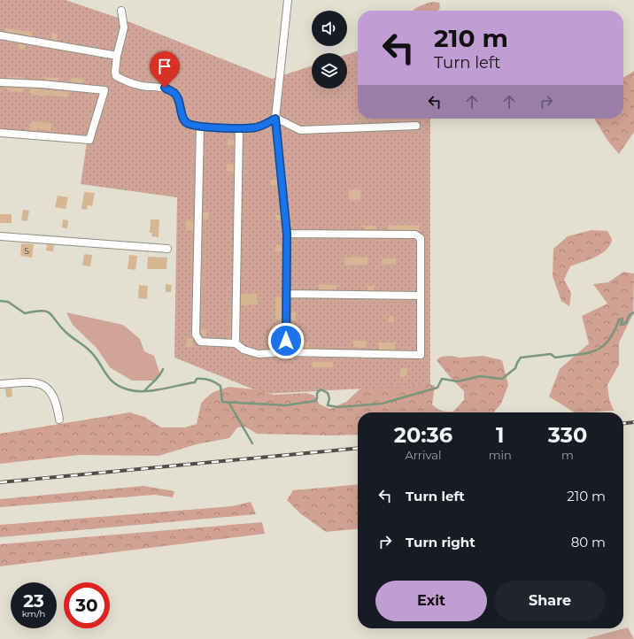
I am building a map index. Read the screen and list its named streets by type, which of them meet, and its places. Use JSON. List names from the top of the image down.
{
  "house_numbers": ["5"],
  "page": {
    "turn": ["210 m", "Turn left"],
    "eta": [
      "20:36",
      "Arrival",
      "1",
      "min",
      "330",
      "m"
    ],
    "list": [
      {
        "name": "Turn left",
        "value": "210 m"
      },
      {
        "name": "Turn right",
        "value": "80 m"
      }
    ],
    "buttons": ["Exit", "Share"],
    "speed": "23 km/h",
    "limit": "30"
  }
}
